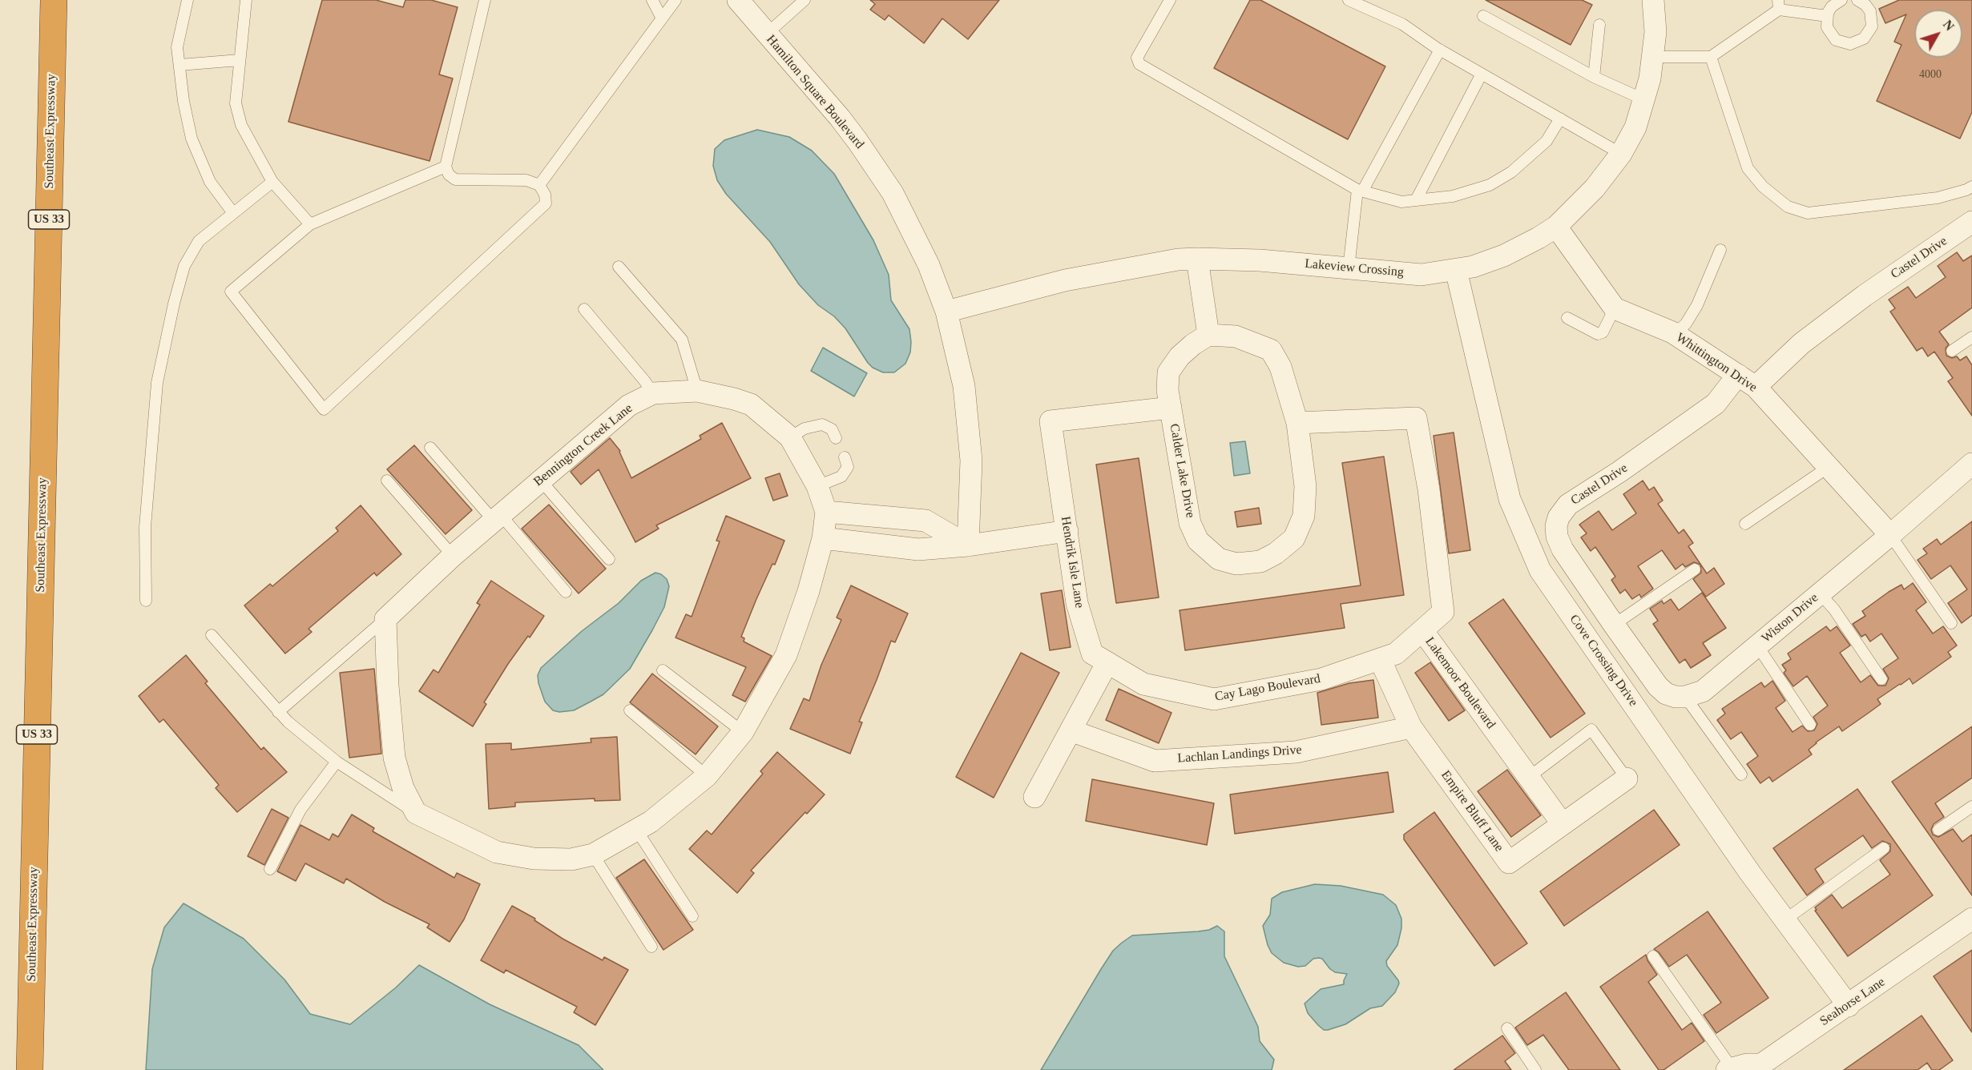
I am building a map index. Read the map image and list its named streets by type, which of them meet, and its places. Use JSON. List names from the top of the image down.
{
  "streets": {
    "highway": ["Southeast Expressway", "US 33"],
    "street": [
      "Hamilton Square Boulevard",
      "Castel Drive",
      "Lakeview Crossing",
      "Whittington Drive",
      "Bennington Creek Lane",
      "Calder Lake Drive",
      "Hendrik Isle Lane",
      "Wiston Drive",
      "Cove Crossing Drive",
      "Lakemoor Boulevard",
      "Cay Lago Boulevard",
      "Lachlan Landings Drive",
      "Empire Bluff Lane",
      "Seahorse Lane"
    ]
  },
  "crossings": [
    ["Hamilton Square Boulevard", "Lakeview Crossing"],
    ["Castel Drive", "Whittington Drive"],
    ["Lakeview Crossing", "Cove Crossing Drive"],
    ["Whittington Drive", "Wiston Drive"],
    ["Calder Lake Drive", "Hendrik Isle Lane"],
    ["Calder Lake Drive", "Lakemoor Boulevard"],
    ["Hendrik Isle Lane", "Cay Lago Boulevard"],
    ["Cove Crossing Drive", "Seahorse Lane"],
    ["Lakemoor Boulevard", "Cay Lago Boulevard"],
    ["Lakemoor Boulevard", "Empire Bluff Lane"],
    ["Cay Lago Boulevard", "Empire Bluff Lane"],
    ["Lachlan Landings Drive", "Empire Bluff Lane"]
  ],
  "house_numbers": ["4000"],
  "north": "top right"
}
